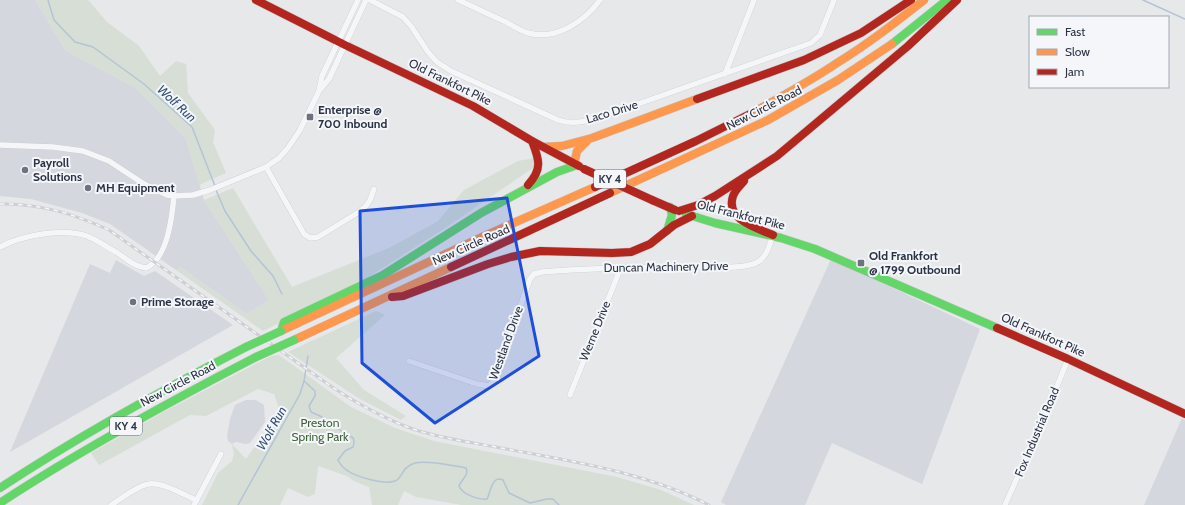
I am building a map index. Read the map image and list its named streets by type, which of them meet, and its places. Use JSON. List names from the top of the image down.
{
  "streets": {
    "main road": ["Old Frankfort Pike", "New Circle Road", "KY 4"],
    "street": [
      "Laco Drive",
      "Duncan Machinery Drive",
      "Werne Drive",
      "Westland Drive",
      "Fox Industrial Road"
    ]
  },
  "crossings": [
    ["Old Frankfort Pike", "Duncan Machinery Drive"],
    ["Old Frankfort Pike", "Fox Industrial Road"],
    ["Duncan Machinery Drive", "Werne Drive"],
    ["Duncan Machinery Drive", "Westland Drive"]
  ],
  "water": ["Wolf Run"],
  "parks": ["Preston Spring Park"],
  "places": {
    "transit": ["Enterprise @ 700 Inbound", "Old Frankfort @ 1799 Outbound"],
    "other": ["Payroll Solutions", "MH Equipment", "Prime Storage"]
  },
  "legend": ["Fast", "Slow", "Jam"]
}
